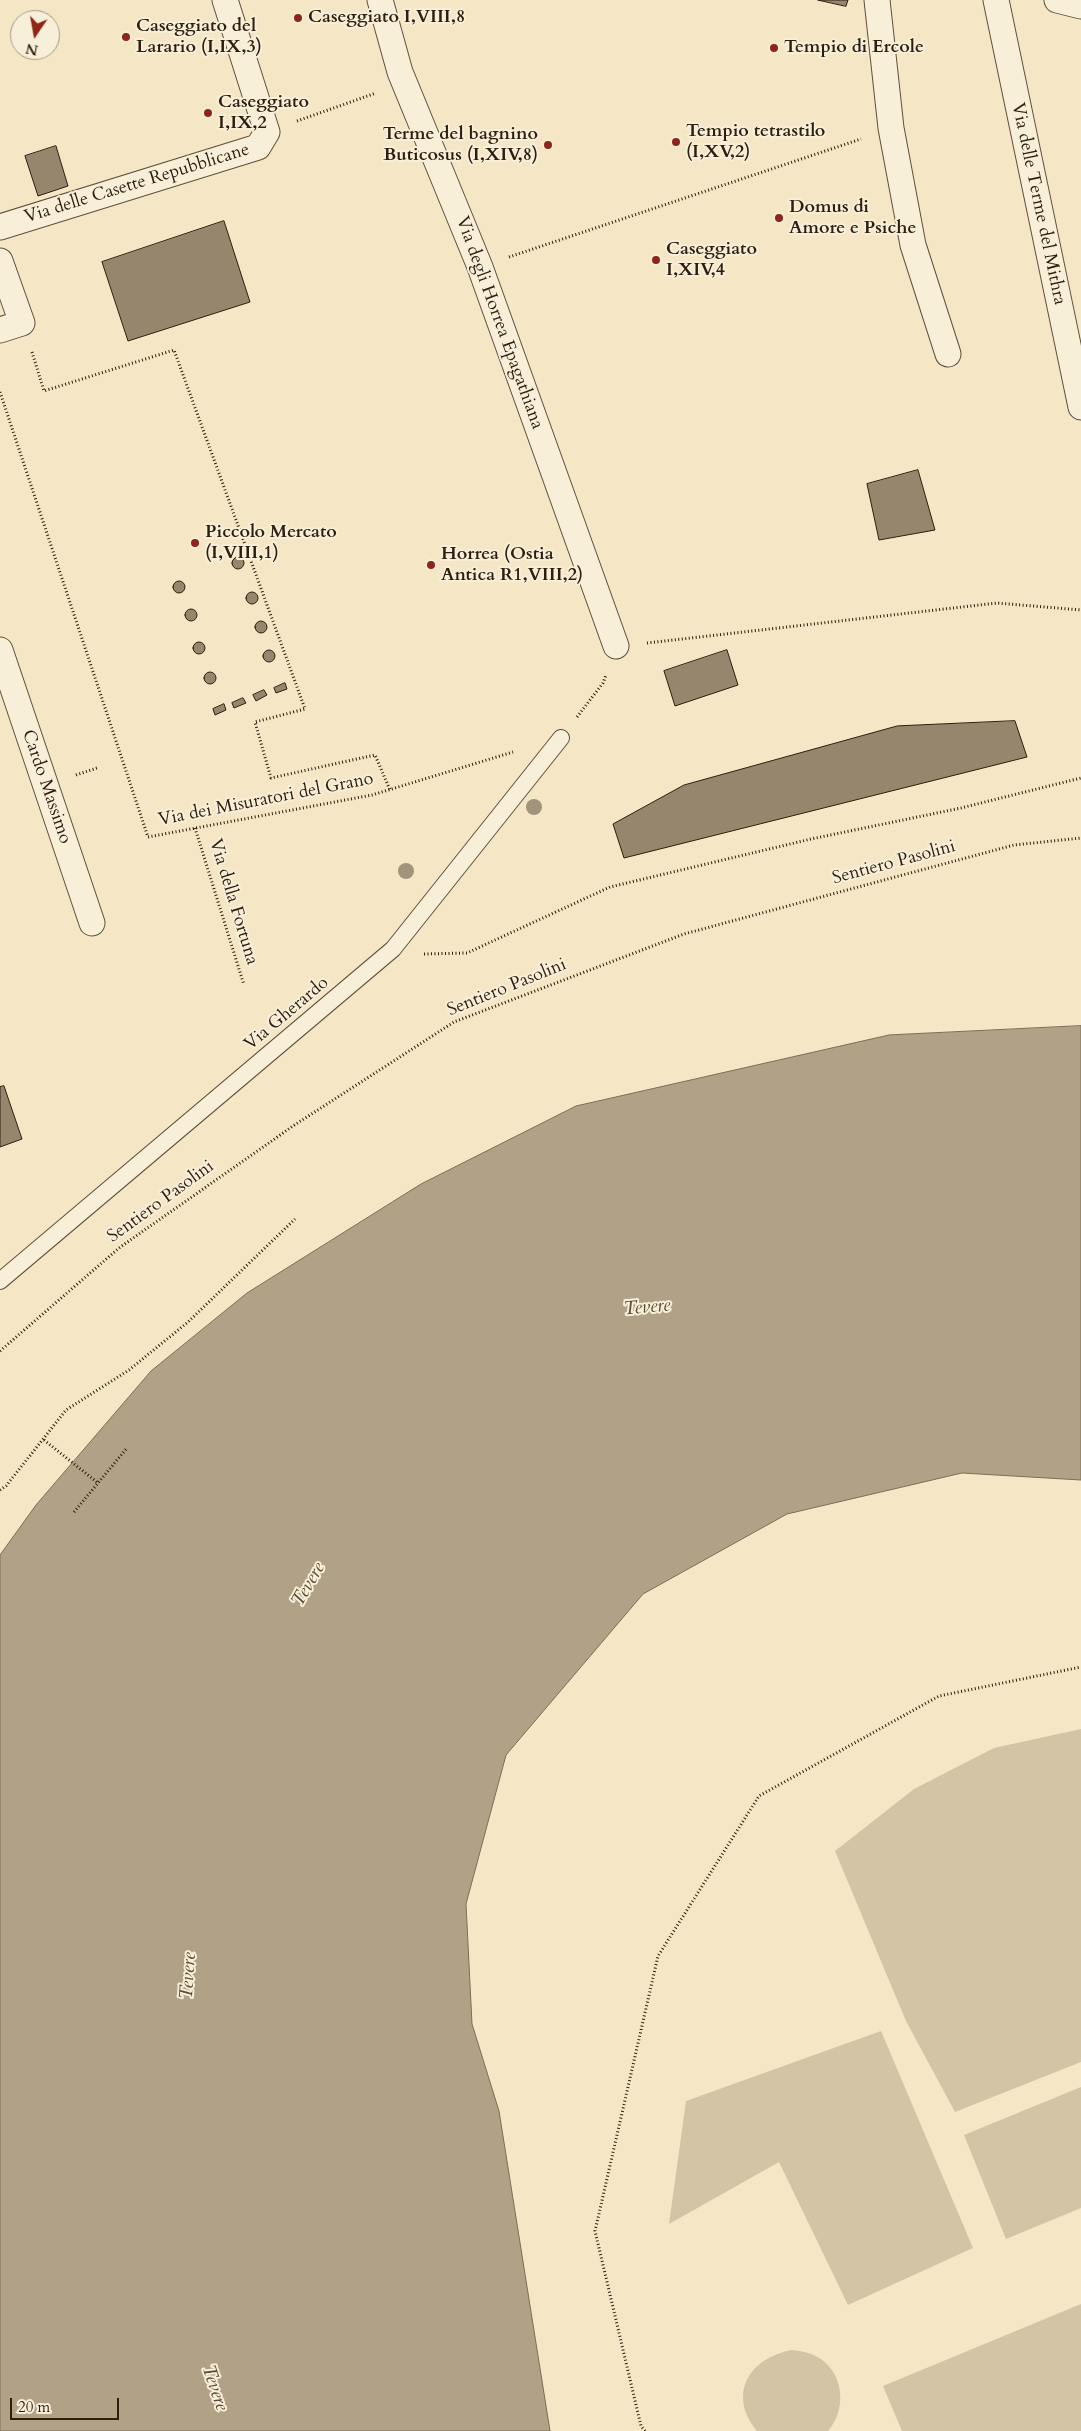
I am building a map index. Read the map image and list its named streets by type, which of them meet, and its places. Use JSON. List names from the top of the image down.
{
  "streets": {
    "street": [
      "Via delle Casette Repubblicane",
      "Via delle Terme del Mithra",
      "Via degli Horrea Epagathiana",
      "Cardo Massimo"
    ],
    "lane": ["Via Gherardo"],
    "path": ["Via dei Misuratori del Grano", "Sentiero Pasolini", "Via della Fortuna"]
  },
  "crossings": [
    ["Via dei Misuratori del Grano", "Via della Fortuna"],
    ["Via dei Misuratori del Grano", "Via Gherardo"]
  ],
  "water": ["Tevere"],
  "places": [
    "Caseggiato I,VIII,8",
    "Caseggiato del Larario (I,IX,3)",
    "Tempio di Ercole",
    "Caseggiato I,IX,2",
    "Tempio tetrastilo (I,XV,2)",
    "Terme del bagnino Buticosus (I,XIV,8)",
    "Domus di Amore e Psiche",
    "Caseggiato I,XIV,4",
    "Piccolo Mercato (I,VIII,1)",
    "Horrea (Ostia Antica R1,VIII,2)"
  ],
  "scale_bar": "20 m",
  "north": "bottom"
}
